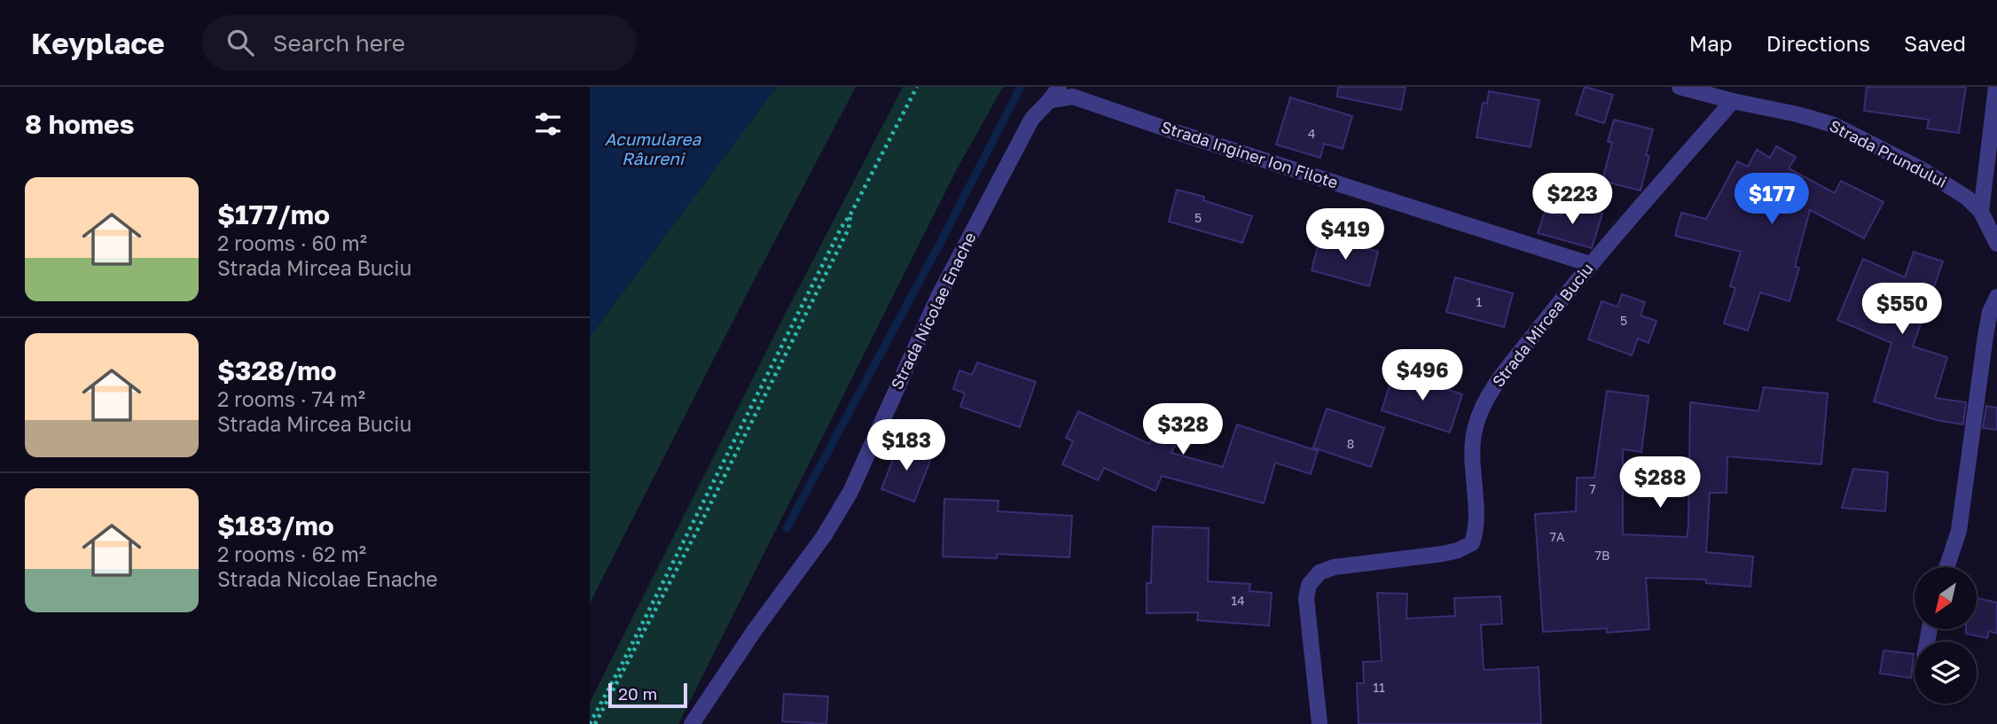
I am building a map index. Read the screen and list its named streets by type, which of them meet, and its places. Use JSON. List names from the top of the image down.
{
  "streets": {
    "street": [
      "Strada Prundului",
      "Strada Inginer Ion Filote",
      "Strada Nicolae Enache",
      "Strada Mircea Buciu"
    ]
  },
  "crossings": [
    ["Strada Prundului", "Strada Mircea Buciu"],
    ["Strada Inginer Ion Filote", "Strada Nicolae Enache"],
    ["Strada Inginer Ion Filote", "Strada Mircea Buciu"]
  ],
  "water": ["Acumularea Râureni"],
  "house_numbers": [
    "4",
    "5",
    "1",
    "5",
    "8",
    "7",
    "7A",
    "7B",
    "14",
    "11"
  ],
  "scale_bar": "20 m",
  "north": "bottom left",
  "page": {
    "header": "Keyplace",
    "search": "Search here",
    "nav": ["Map", "Directions", "Saved"],
    "heading": "8 homes",
    "list": [
      {
        "name": "$177/mo",
        "note": "2 rooms · 60 m² · Strada Mircea Buciu"
      },
      {
        "name": "$328/mo",
        "note": "2 rooms · 74 m² · Strada Mircea Buciu"
      },
      {
        "name": "$183/mo",
        "note": "2 rooms · 62 m² · Strada Nicolae Enache"
      }
    ],
    "price": [
      "$223",
      "$177",
      "$419",
      "$550",
      "$496",
      "$328",
      "$183",
      "$288"
    ],
    "scale": "20 m"
  }
}
